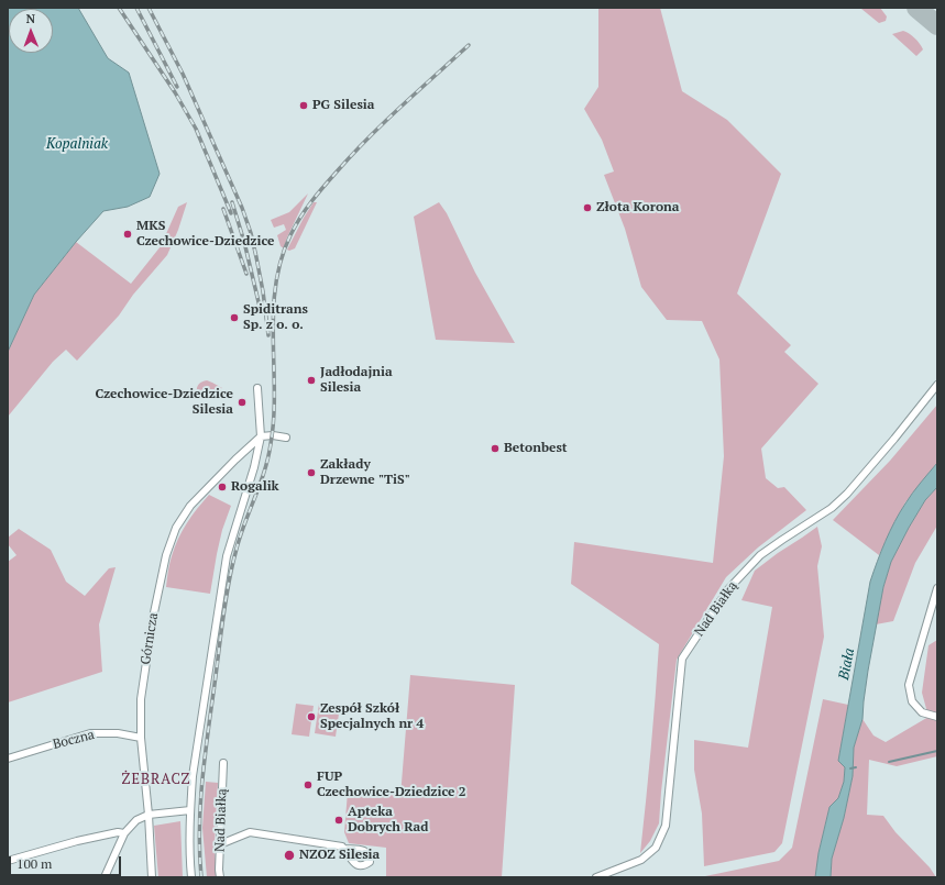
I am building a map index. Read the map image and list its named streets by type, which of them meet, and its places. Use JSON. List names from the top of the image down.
{
  "streets": {
    "street": ["Nad Białką", "Górnicza", "Boczna"]
  },
  "crossings": [
    ["Górnicza", "Boczna"]
  ],
  "districts": ["ŻEBRACZ"],
  "water": ["Kopalniak", "Biała"],
  "places": [
    "PG Silesia",
    "Złota Korona",
    "MKS Czechowice-Dziedzice",
    "Spiditrans Sp. z o. o.",
    "Jadłodajnia Silesia",
    "Czechowice-Dziedzice Silesia",
    "Betonbest",
    "Zakłady Drzewne \"TiS\"",
    "Rogalik",
    "Zespół Szkół Specjalnych nr 4",
    "FUP Czechowice-Dziedzice 2",
    "Apteka Dobrych Rad",
    "NZOZ Silesia"
  ],
  "scale_bar": "100 m",
  "north": "top"
}
